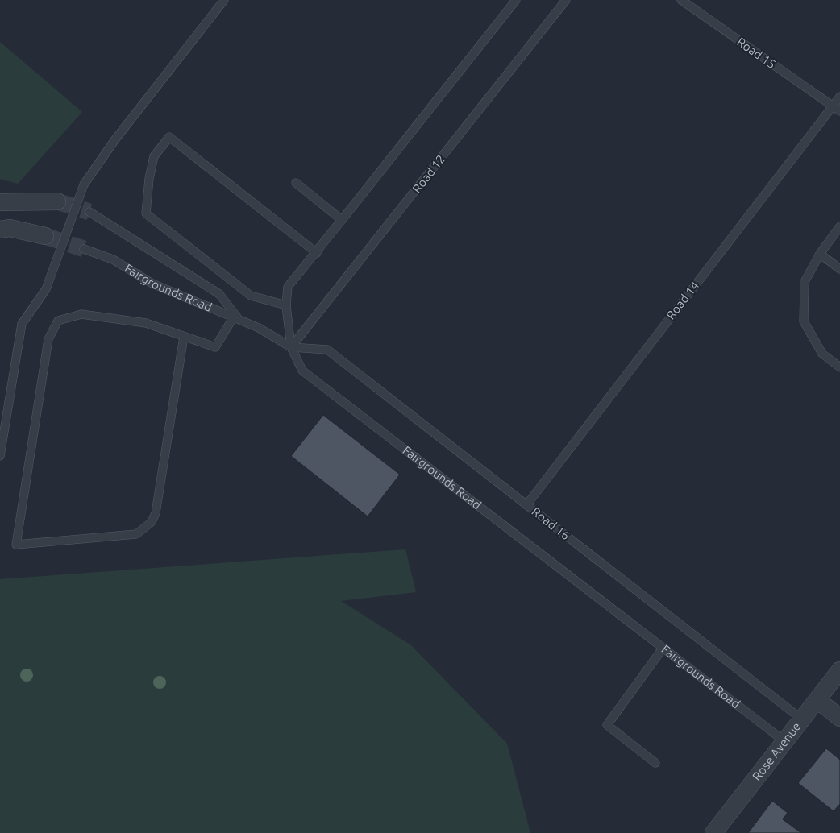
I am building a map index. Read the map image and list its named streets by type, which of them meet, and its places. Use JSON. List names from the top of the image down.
{
  "streets": {
    "street": ["Rose Avenue"],
    "lane": [
      "Road 15",
      "Road 12",
      "Fairgrounds Road",
      "Road 14",
      "Road 16"
    ]
  },
  "crossings": [
    ["Road 15", "Road 14"],
    ["Road 12", "Fairgrounds Road"],
    ["Road 12", "Road 16"],
    ["Fairgrounds Road", "Road 16"],
    ["Fairgrounds Road", "Rose Avenue"],
    ["Road 14", "Road 16"],
    ["Road 16", "Rose Avenue"]
  ]
}
